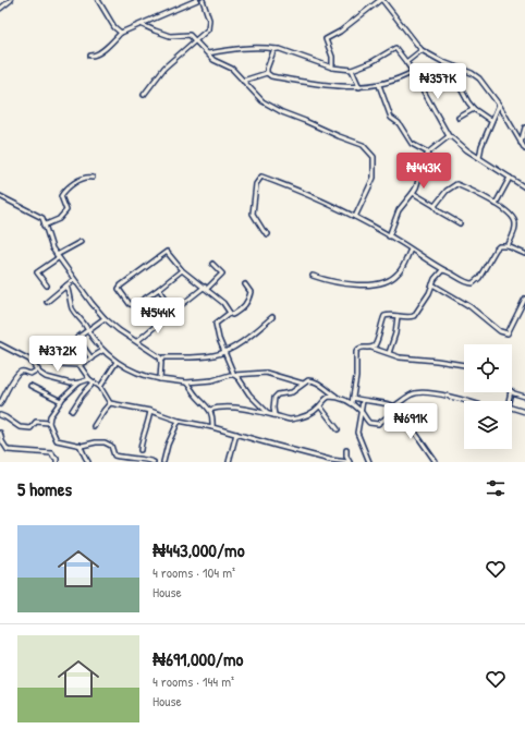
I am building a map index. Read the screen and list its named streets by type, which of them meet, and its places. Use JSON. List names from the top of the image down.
{
  "page": {
    "price": [
      "₦357K",
      "₦443K",
      "₦544K",
      "₦372K",
      "₦691K"
    ],
    "heading": "5 homes",
    "list": [
      {
        "name": "₦443,000/mo",
        "note": "4 rooms · 104 m² · House"
      },
      {
        "name": "₦691,000/mo",
        "note": "4 rooms · 144 m² · House"
      }
    ]
  }
}
